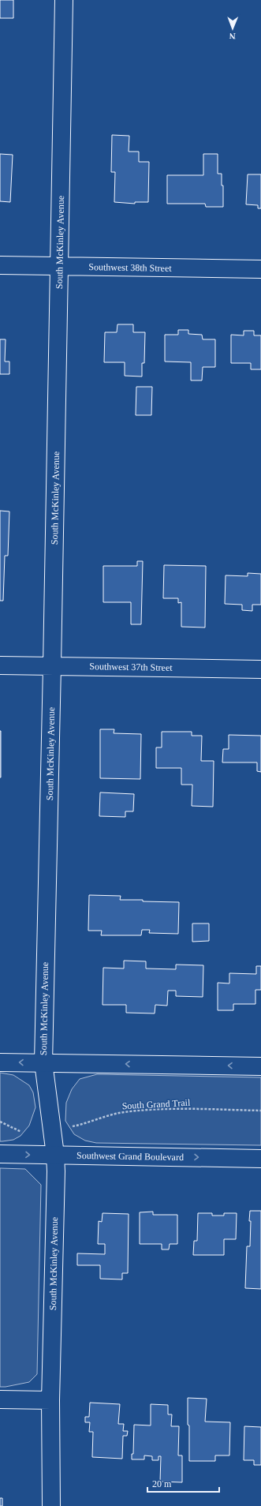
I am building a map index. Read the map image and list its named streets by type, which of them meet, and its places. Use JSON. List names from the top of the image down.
{
  "streets": {
    "street": [
      "South McKinley Avenue",
      "Southwest 38th Street",
      "Southwest 37th Street",
      "Southwest Grand Boulevard"
    ],
    "path": ["South Grand Trail"]
  },
  "crossings": [
    ["South McKinley Avenue", "Southwest 38th Street"],
    ["South McKinley Avenue", "Southwest 37th Street"],
    ["South McKinley Avenue", "South Grand Trail"],
    ["South McKinley Avenue", "Southwest Grand Boulevard"]
  ],
  "scale_bar": "20 m",
  "north": "bottom"
}
